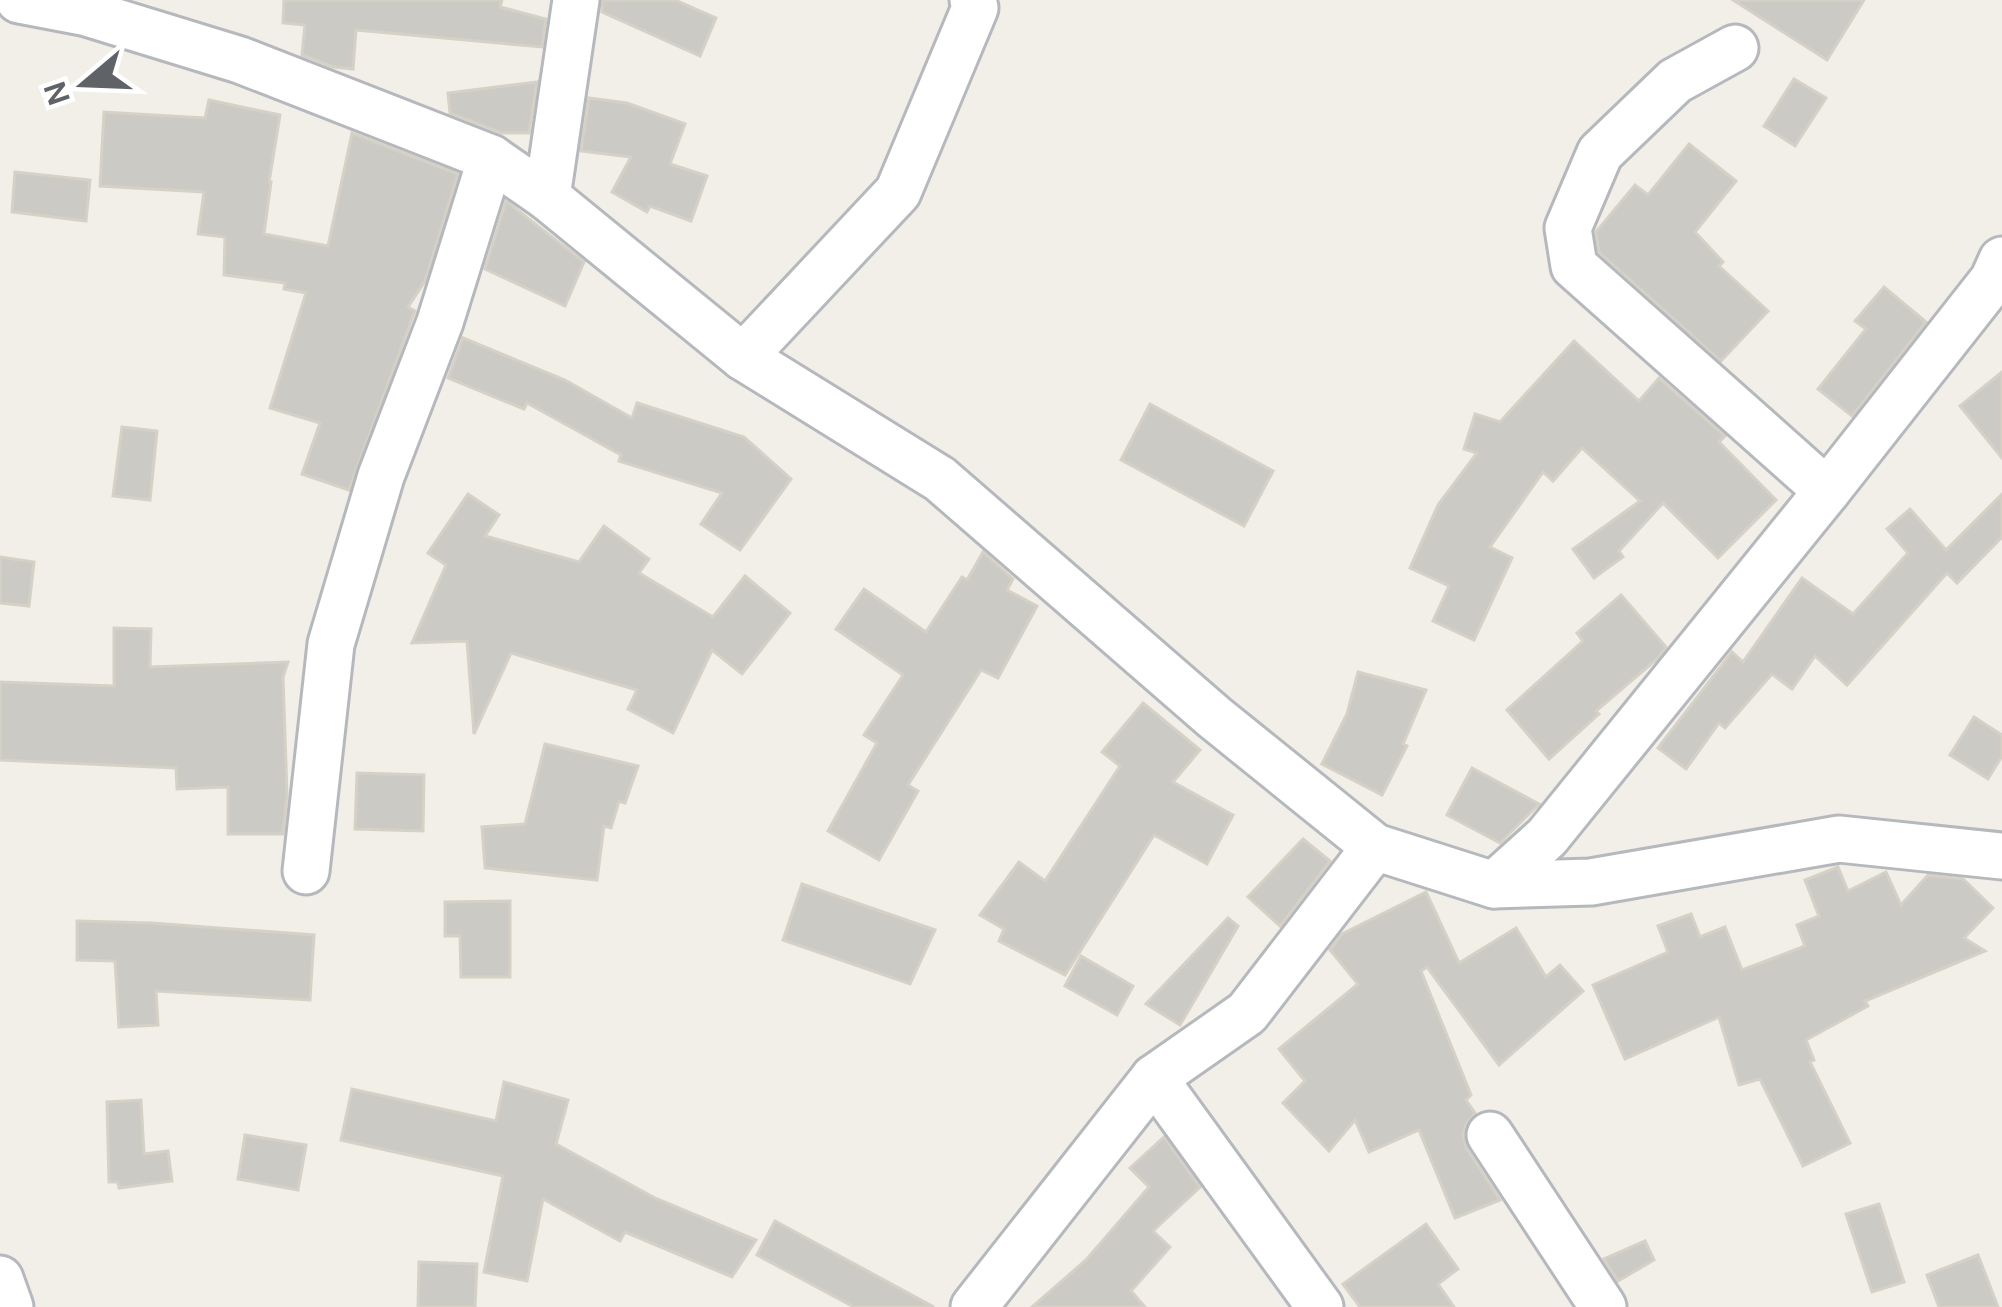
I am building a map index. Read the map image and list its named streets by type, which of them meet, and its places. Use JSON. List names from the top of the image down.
{
  "north": "left"
}
